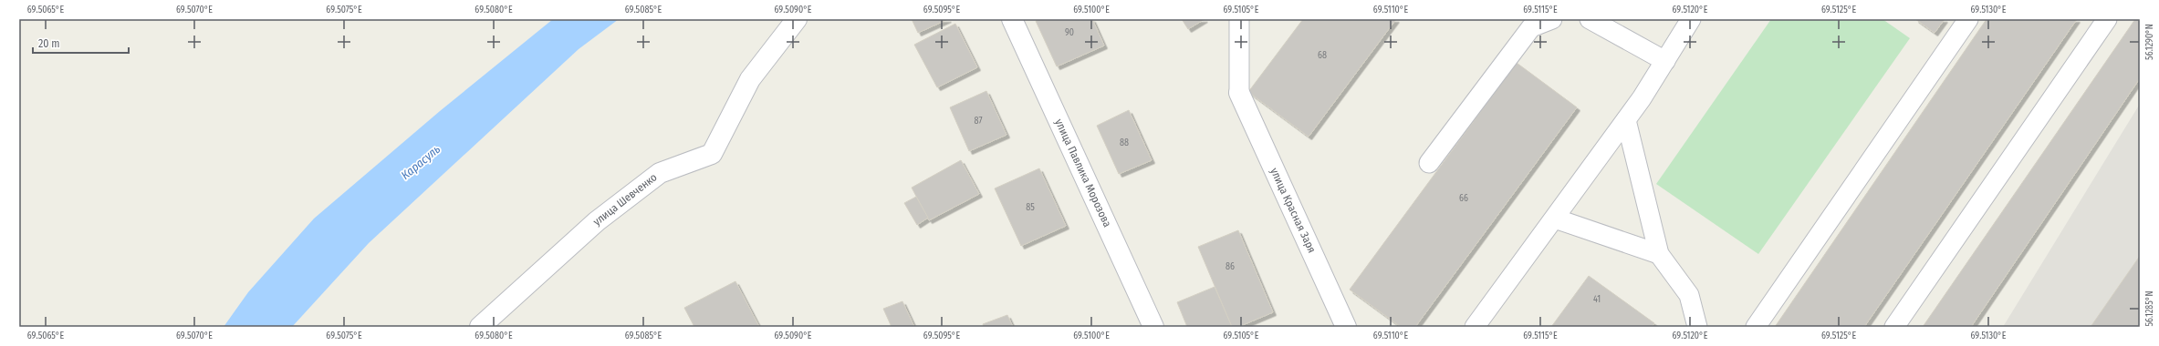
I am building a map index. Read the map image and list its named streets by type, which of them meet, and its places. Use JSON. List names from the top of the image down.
{
  "streets": {
    "street": ["улица Павлика Морозова", "улица Шевченко", "улица Красная Заря"]
  },
  "water": ["Карасуль"],
  "house_numbers": [
    "90",
    "68",
    "87",
    "88",
    "66",
    "85",
    "86",
    "41"
  ],
  "scale_bar": "20 m",
  "coordinates": [
    "69.5065°E",
    "69.5070°E",
    "69.5075°E",
    "69.5080°E",
    "69.5085°E",
    "69.5090°E",
    "69.5095°E",
    "69.5100°E",
    "69.5105°E",
    "69.5110°E",
    "69.5115°E",
    "69.5120°E",
    "69.5125°E",
    "69.5130°E",
    "56.1290°N",
    "56.1285°N"
  ]
}
